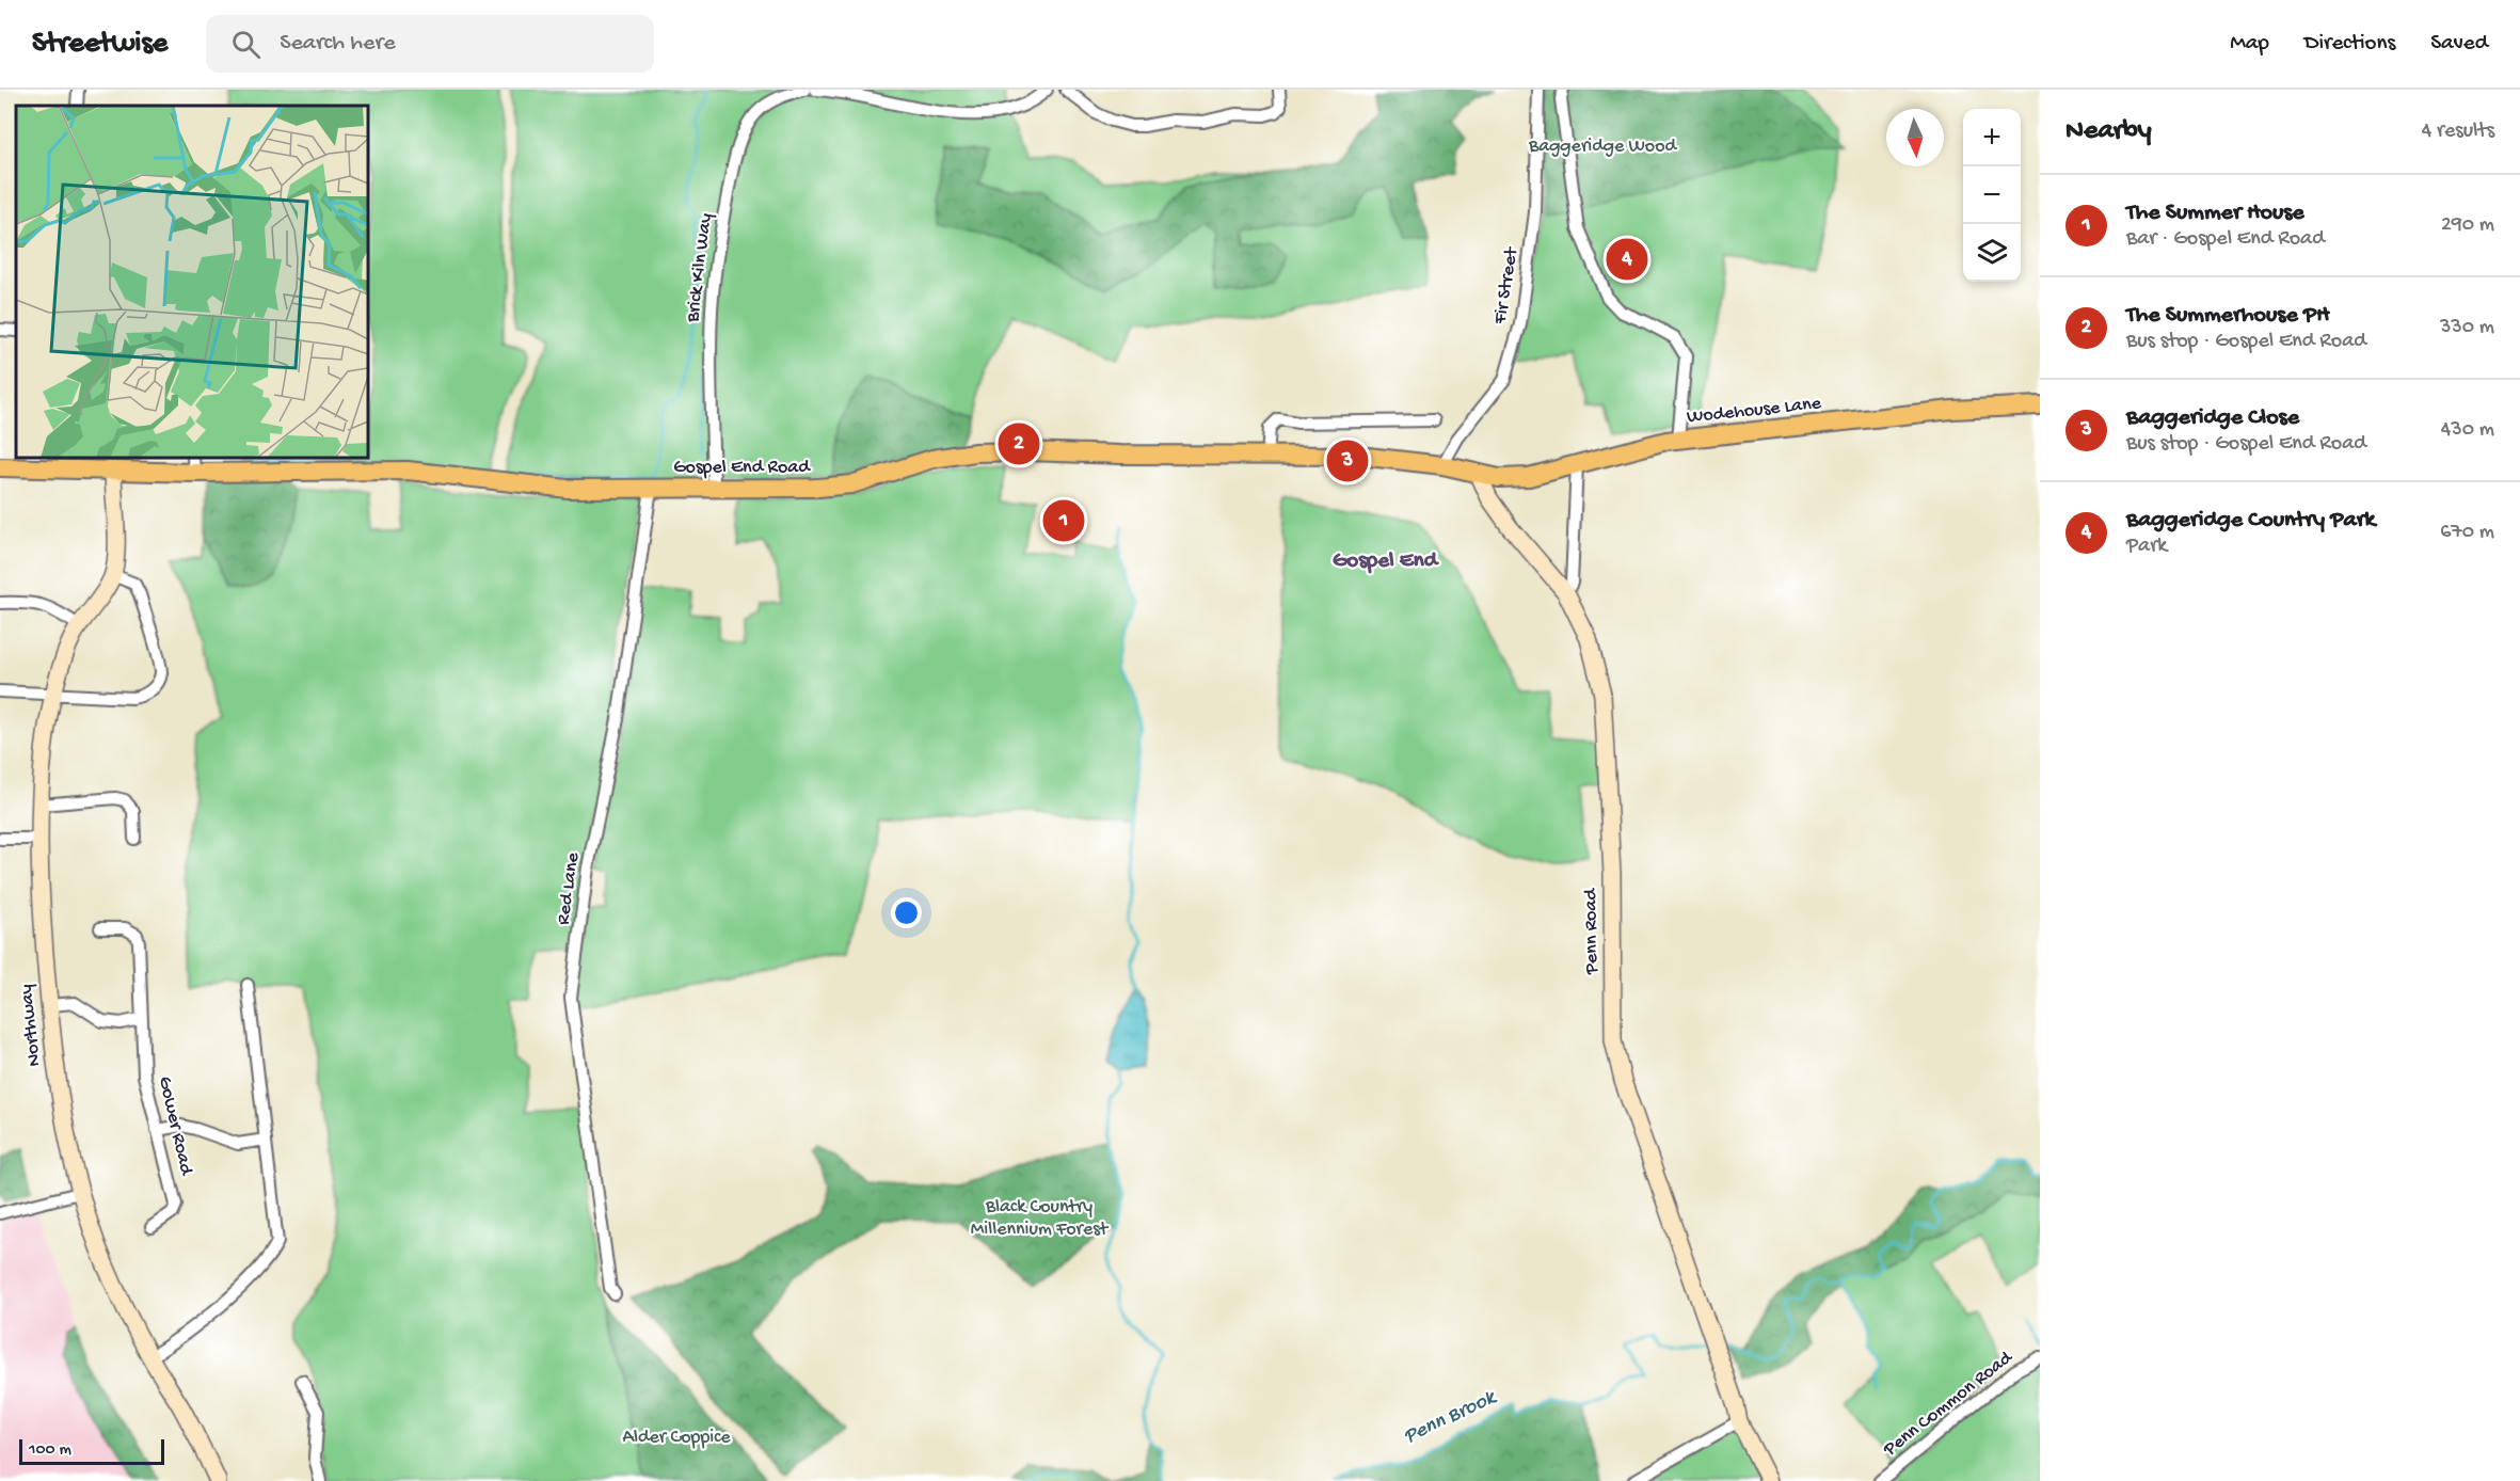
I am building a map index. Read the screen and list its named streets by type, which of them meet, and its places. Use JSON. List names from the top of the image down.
{
  "streets": {
    "main road": ["Wodehouse Lane", "Gospel End Road"],
    "street": [
      "Brick Kiln Way",
      "Fir Street",
      "Red Lane",
      "Penn Road",
      "Northway",
      "Gower Road",
      "Penn Common Road"
    ]
  },
  "crossings": [
    ["Brick Kiln Way", "Gospel End Road"],
    ["Fir Street", "Gospel End Road"],
    ["Wodehouse Lane", "Gospel End Road"],
    ["Wodehouse Lane", "Penn Road"],
    ["Gospel End Road", "Red Lane"],
    ["Gospel End Road", "Penn Road"],
    ["Gospel End Road", "Northway"]
  ],
  "districts": ["Gospel End"],
  "water": ["Penn Brook"],
  "parks": ["Baggeridge Wood", "Black Country Millennium Forest", "Alder Coppice"],
  "scale_bar": "100 m",
  "north": "bottom",
  "page": {
    "header": "Streetwise",
    "search": "Search here",
    "nav": ["Map", "Directions", "Saved"],
    "heading": ["Nearby", "4 results"],
    "map_buttons": ["+", "−"],
    "list": [
      {
        "mark": "1",
        "name": "The Summer House",
        "note": "Bar · Gospel End Road",
        "value": "290 m"
      },
      {
        "mark": "2",
        "name": "The Summerhouse PH",
        "note": "Bus stop · Gospel End Road",
        "value": "330 m"
      },
      {
        "mark": "3",
        "name": "Baggeridge Close",
        "note": "Bus stop · Gospel End Road",
        "value": "430 m"
      },
      {
        "mark": "4",
        "name": "Baggeridge Country Park",
        "note": "Park",
        "value": "670 m"
      }
    ],
    "pins": [
      "4",
      "2",
      "3",
      "1"
    ],
    "scale": "100 m"
  }
}
